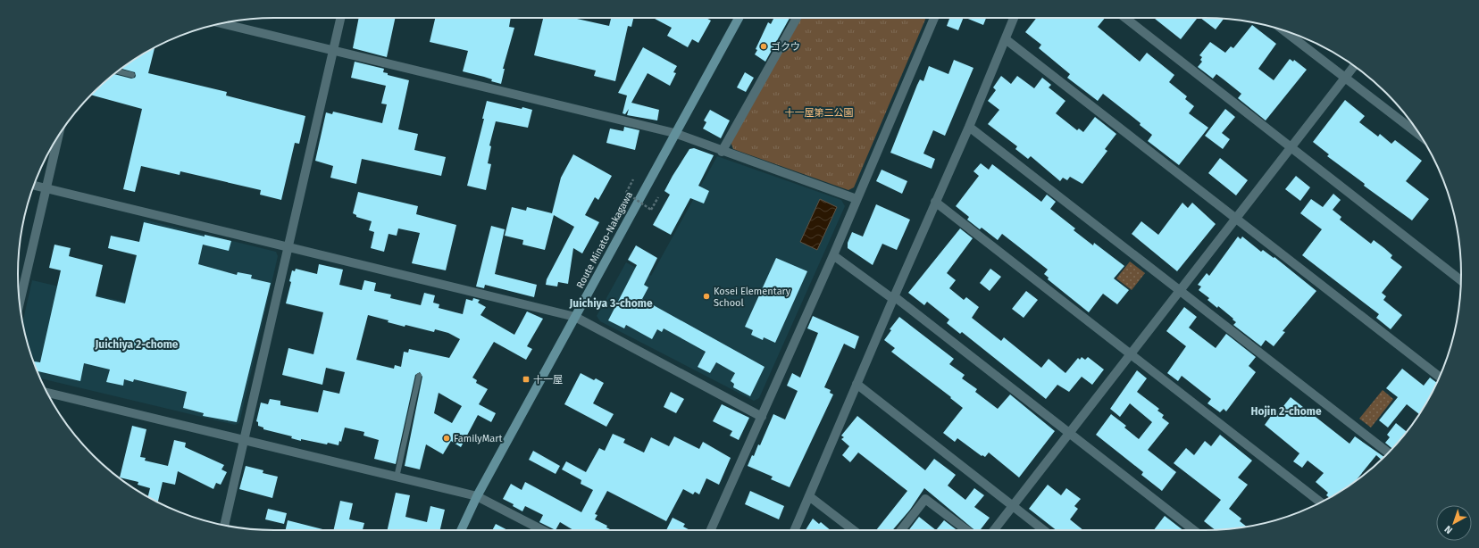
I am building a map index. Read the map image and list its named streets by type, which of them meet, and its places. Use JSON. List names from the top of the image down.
{
  "streets": {
    "main road": ["Route Minato-Nakagawa"]
  },
  "districts": ["Juichiya 3-chome", "Juichiya 2-chome", "Hojin 2-chome"],
  "parks": ["十一屋第二公園"],
  "places": {
    "other": ["ゴクウ", "Kosei Elementary School", "FamilyMart"],
    "transit": ["十一屋"]
  },
  "north": "bottom left"
}
